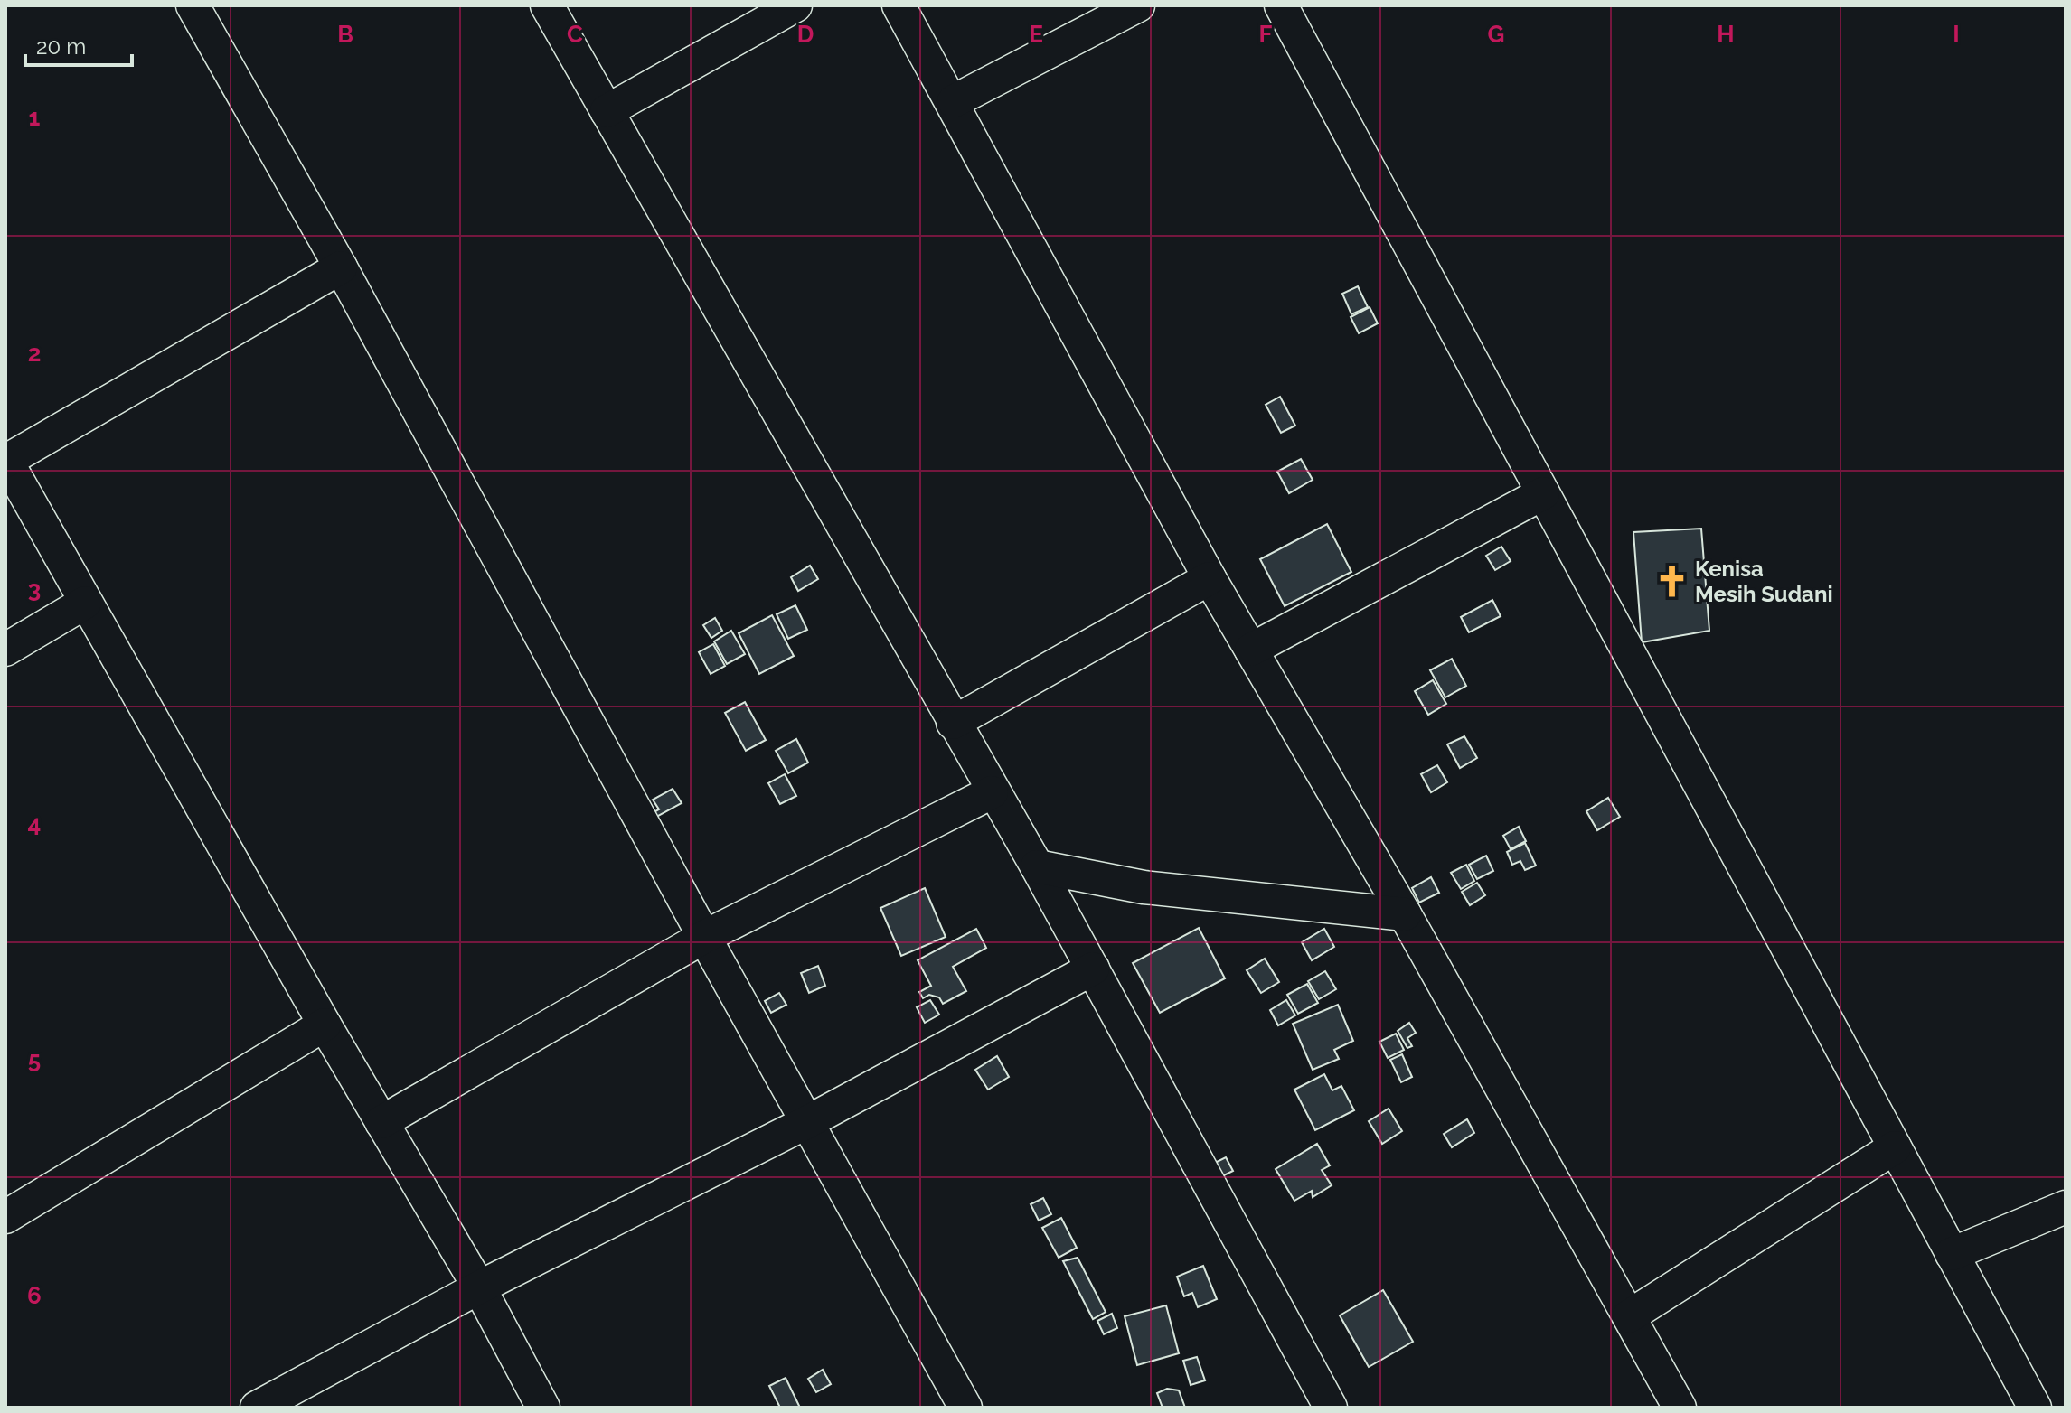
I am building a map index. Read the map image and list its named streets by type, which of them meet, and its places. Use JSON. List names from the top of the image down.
{
  "places": {
    "church": ["Kenisa Mesih Sudani"]
  },
  "scale_bar": "20 m",
  "grid": {
    "columns": [
      "B",
      "C",
      "D",
      "E",
      "F",
      "G",
      "H",
      "I"
    ],
    "rows": [
      "1",
      "2",
      "3",
      "4",
      "5",
      "6"
    ]
  }
}
